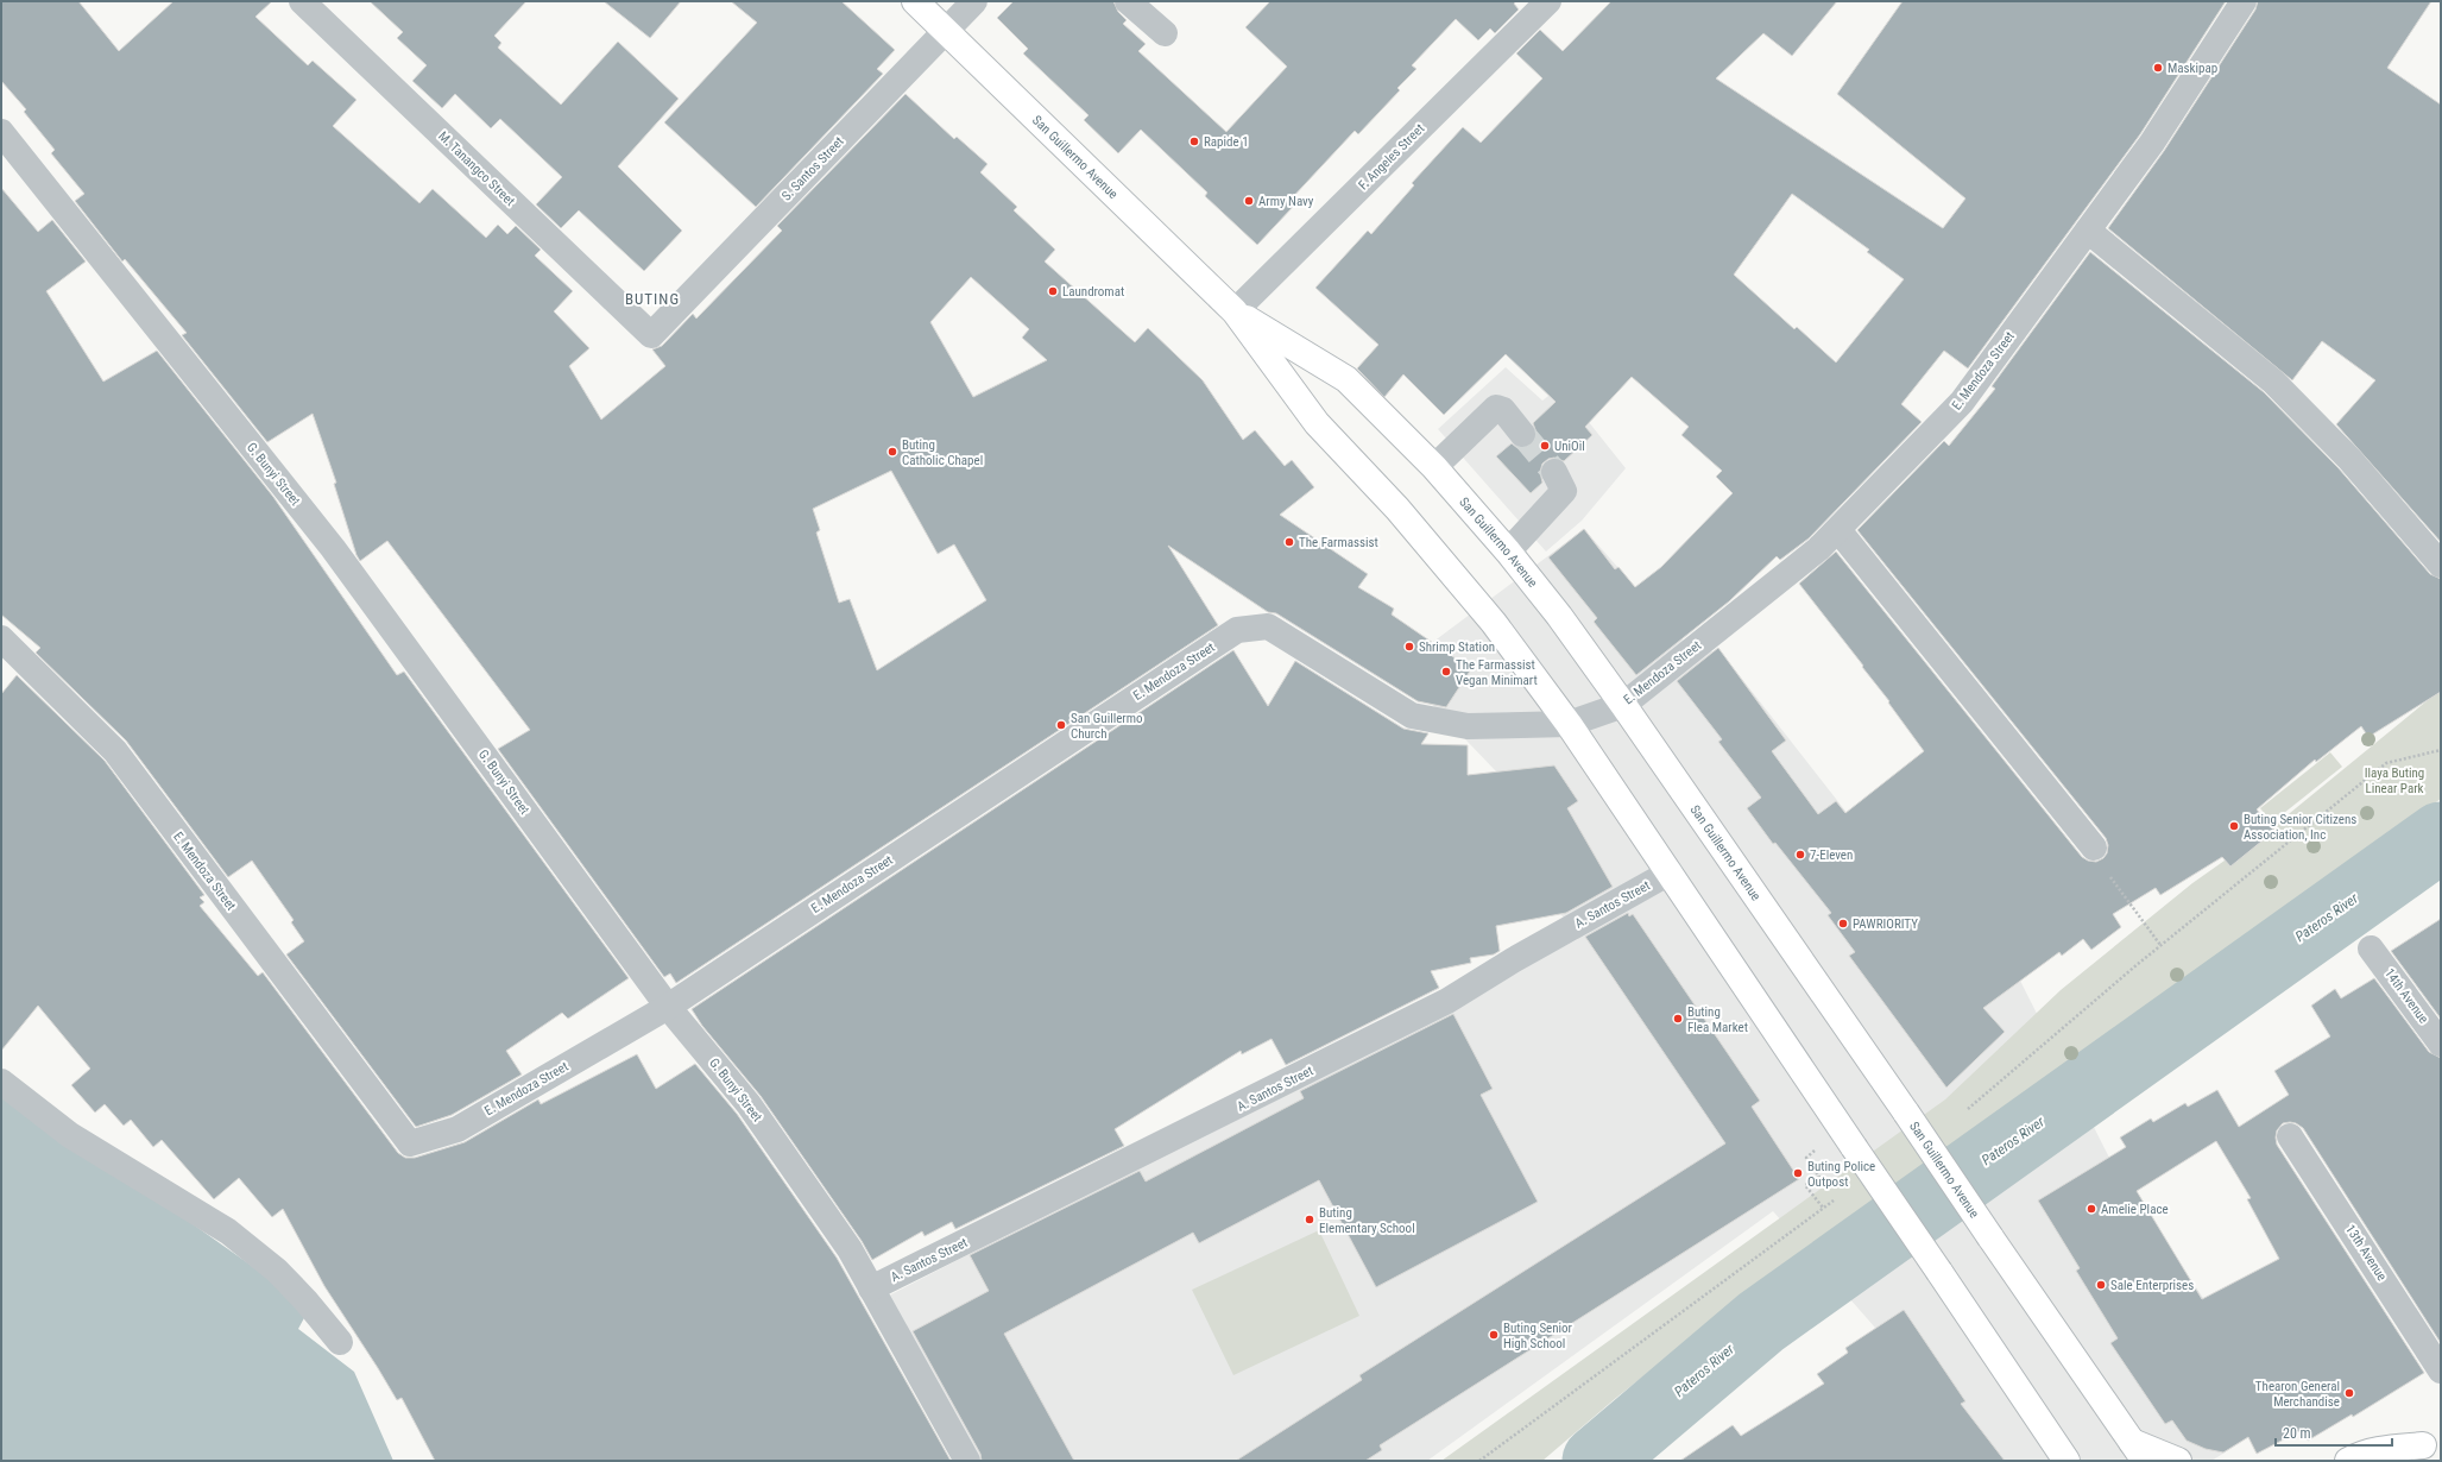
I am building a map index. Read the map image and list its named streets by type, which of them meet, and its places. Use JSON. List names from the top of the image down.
{
  "streets": {
    "main road": ["San Guillermo Avenue"],
    "street": [
      "F. Angeles Street",
      "M. Tanangco Street",
      "S. Santos Street",
      "E. Mendoza Street",
      "G. Bunyi Street",
      "A. Santos Street",
      "14th Avenue",
      "13th Avenue"
    ]
  },
  "crossings": [
    ["San Guillermo Avenue", "F. Angeles Street"],
    ["San Guillermo Avenue", "S. Santos Street"],
    ["San Guillermo Avenue", "E. Mendoza Street"],
    ["San Guillermo Avenue", "A. Santos Street"],
    ["M. Tanangco Street", "S. Santos Street"],
    ["E. Mendoza Street", "G. Bunyi Street"],
    ["G. Bunyi Street", "A. Santos Street"]
  ],
  "districts": ["BUTING"],
  "water": ["Pateros River"],
  "parks": ["Ilaya Buting Linear Park"],
  "places": [
    "Maskipap",
    "Rapide 1",
    "Army Navy",
    "Laundromat",
    "UniOil",
    "Buting Catholic Chapel",
    "The Farmassist",
    "Shrimp Station",
    "The Farmassist Vegan Minimart",
    "San Guillermo Church",
    "Buting Senior Citizens Association, Inc",
    "7-Eleven",
    "PAWRIORITY",
    "Buting Flea Market",
    "Buting Police Outpost",
    "Amelie Place",
    "Buting Elementary School",
    "Sale Enterprises",
    "Buting Senior High School",
    "Thearon General Merchandise"
  ],
  "scale_bar": "20 m"
}
